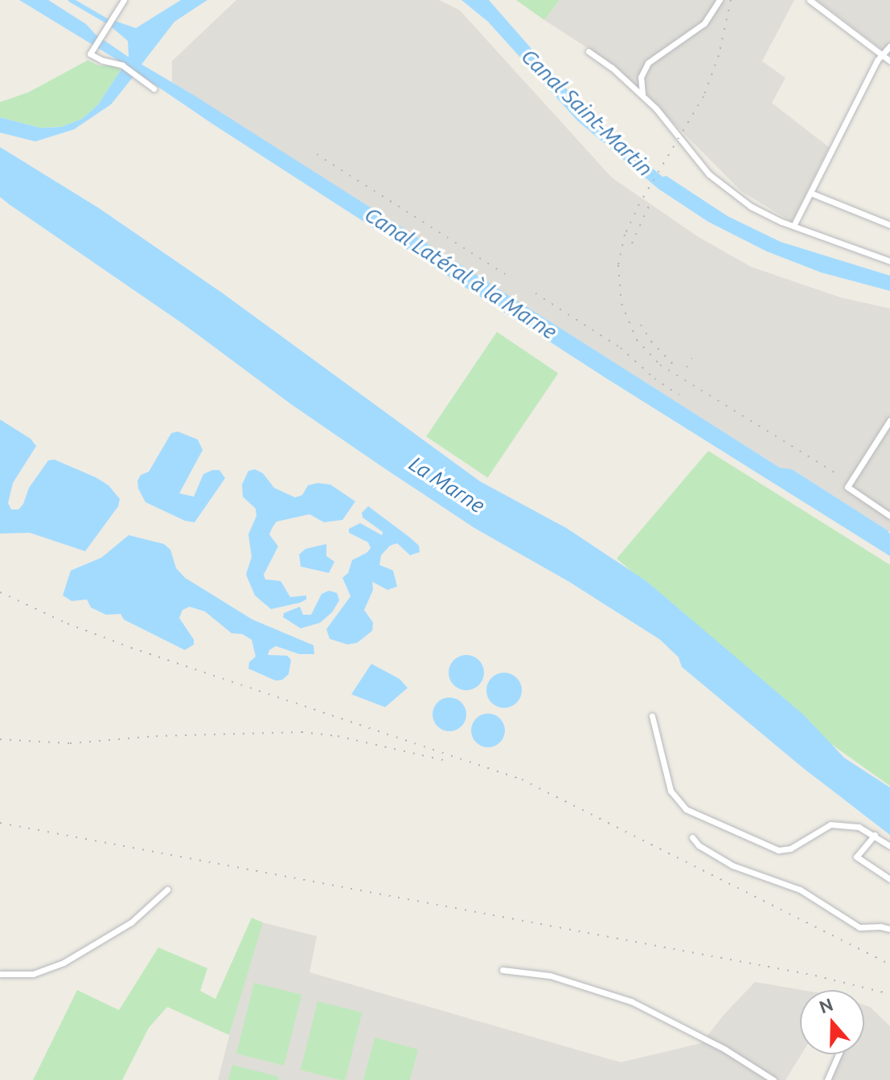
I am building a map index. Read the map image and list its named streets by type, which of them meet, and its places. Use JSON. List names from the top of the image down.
{
  "water": ["Canal Saint-Martin", "Canal Latéral à la Marne", "La Marne"],
  "north": "top"
}
